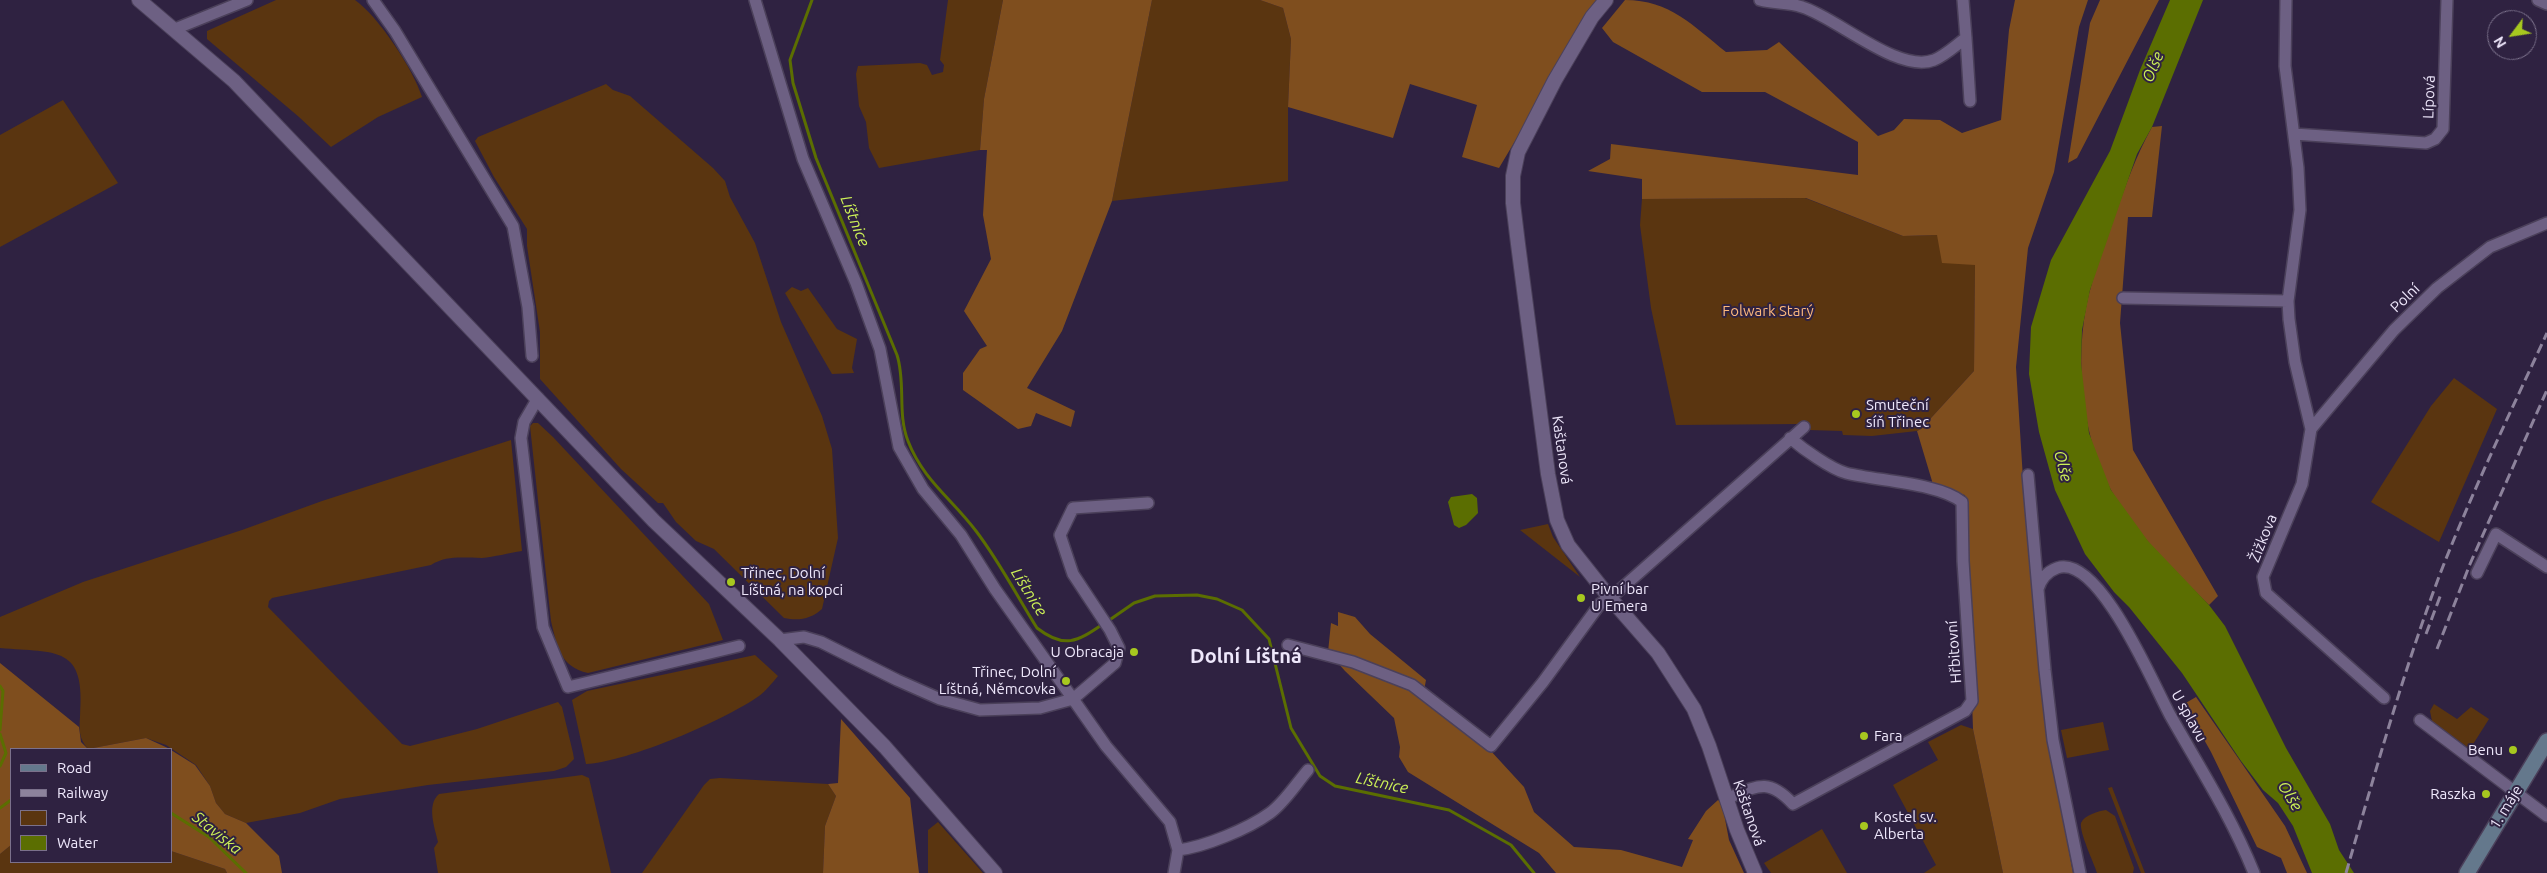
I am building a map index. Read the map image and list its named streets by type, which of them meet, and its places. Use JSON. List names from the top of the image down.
{
  "streets": {
    "main road": ["1. máje"],
    "street": [
      "Lípová",
      "Polní",
      "Kaštanová",
      "Žižkova",
      "Hřbitovní",
      "U splavu"
    ]
  },
  "crossings": [
    ["Polní", "Žižkova"],
    ["Kaštanová", "Hřbitovní"]
  ],
  "districts": ["Dolní Líštná"],
  "water": ["Olše", "Líštnice", "Staviska"],
  "parks": ["Folwark Starý"],
  "places": [
    "Smuteční síň Třinec",
    "Třinec, Dolní Líštná, na kopci",
    "Pivní bar U Emera",
    "U Obracaja",
    "Třinec, Dolní Líštná, Němcovka",
    "Fara",
    "Benu",
    "Raszka",
    "Kostel sv. Alberta"
  ],
  "legend": [
    "Road",
    "Railway",
    "Park",
    "Water"
  ],
  "north": "bottom left"
}
